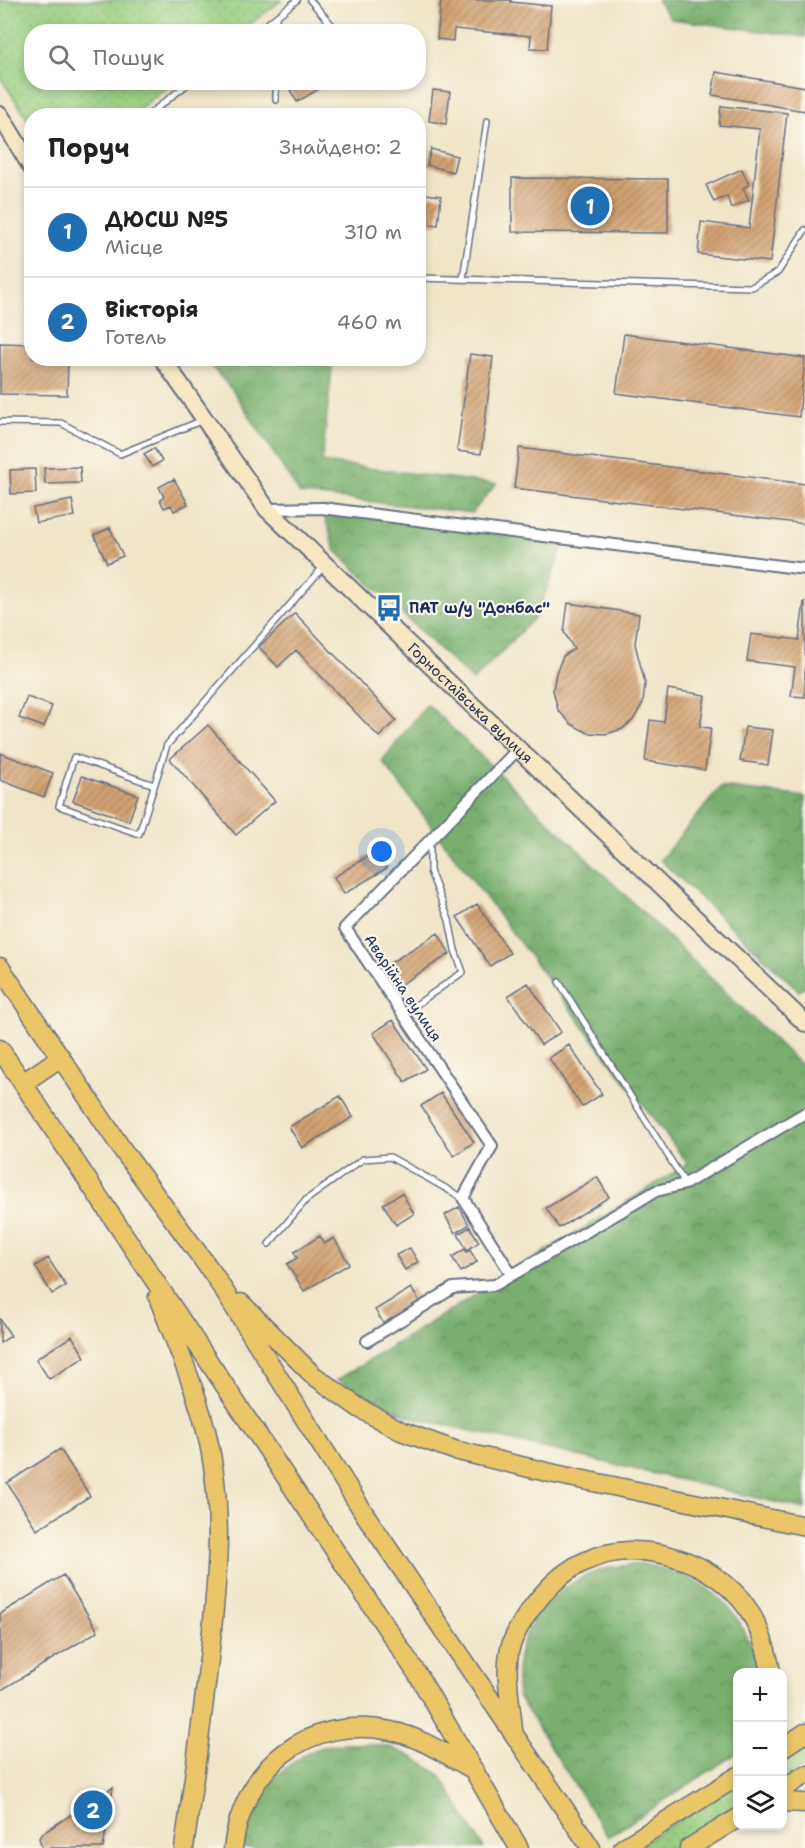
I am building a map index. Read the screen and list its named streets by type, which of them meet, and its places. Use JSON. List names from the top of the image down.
{
  "streets": {
    "main road": ["Горностаївська вулиця"],
    "street": ["Аварійна вулиця"]
  },
  "crossings": [
    ["Горностаївська вулиця", "Аварійна вулиця"]
  ],
  "places": {
    "bus stop": ["ПАТ ш/у \"Донбас\""]
  },
  "page": {
    "search": "Пошук",
    "heading": ["Поруч", "Знайдено: 2"],
    "pins": ["1", "2"],
    "list": [
      {
        "mark": "1",
        "name": "ДЮСШ №5",
        "note": "Місце",
        "value": "310 m"
      },
      {
        "mark": "2",
        "name": "Вікторія",
        "note": "Готель",
        "value": "460 m"
      }
    ],
    "map_buttons": ["+", "−"]
  }
}
